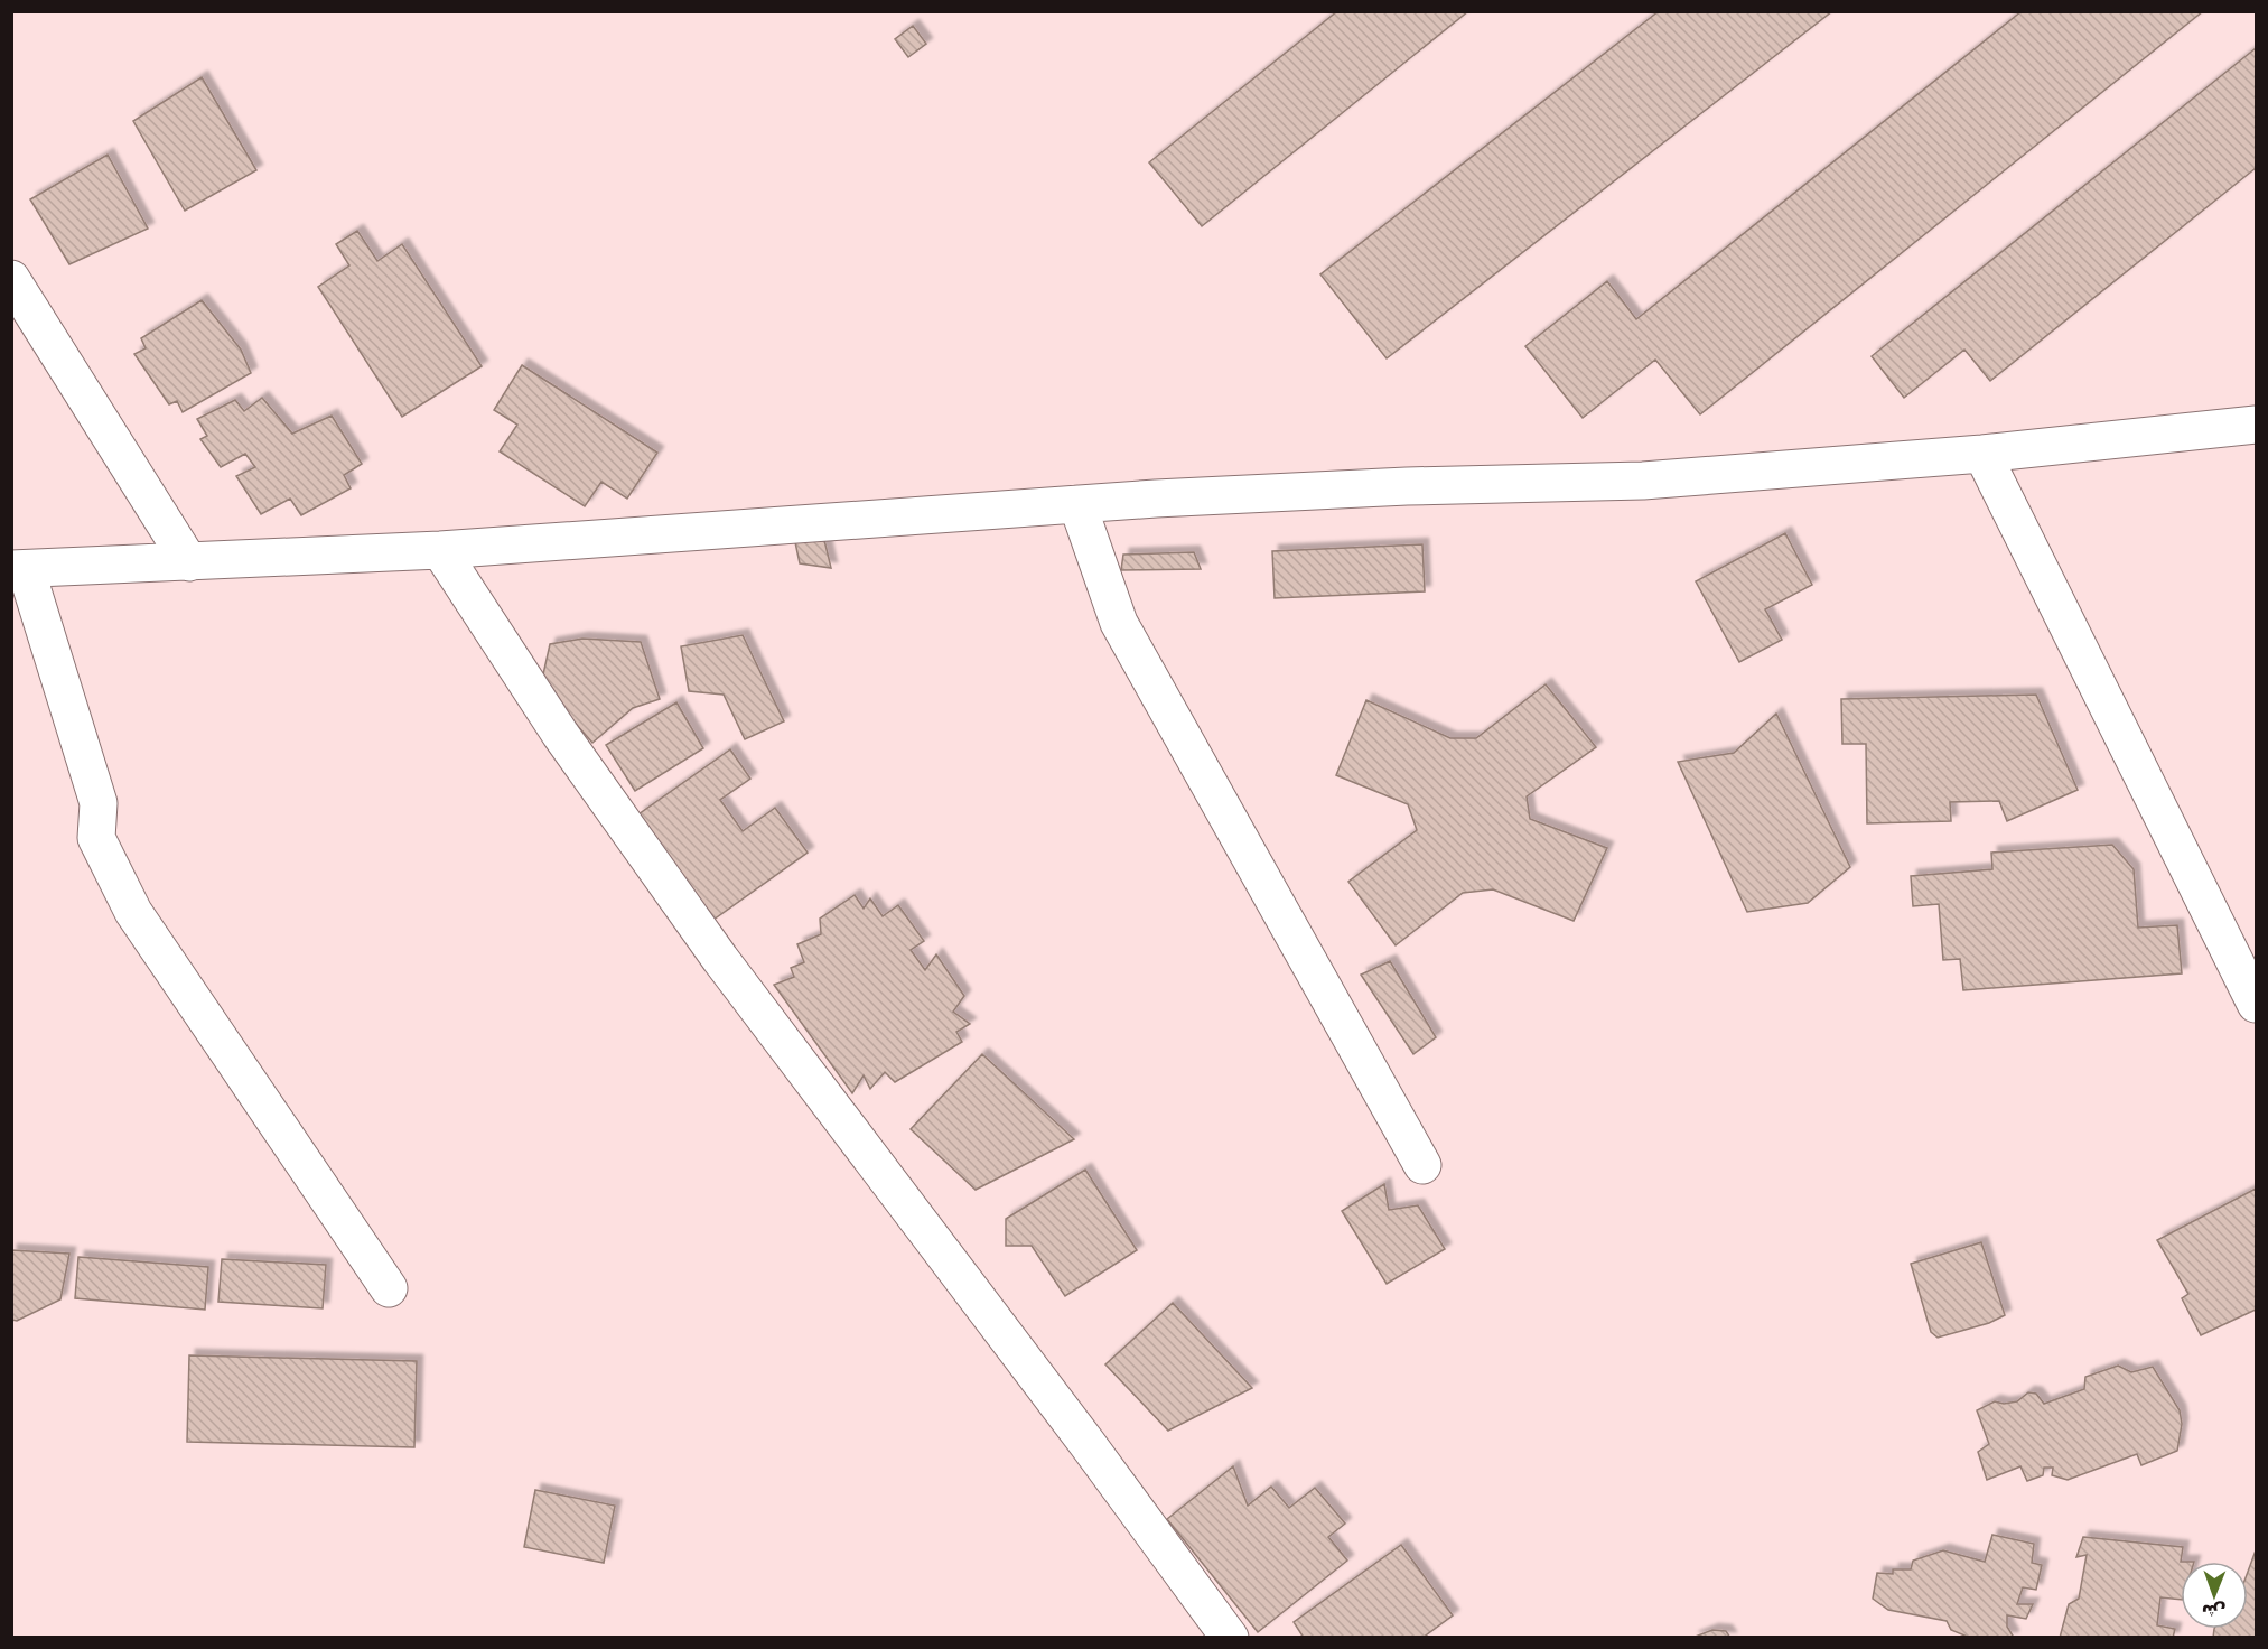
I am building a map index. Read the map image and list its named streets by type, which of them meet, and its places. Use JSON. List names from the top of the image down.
{
  "north": "bottom"
}
